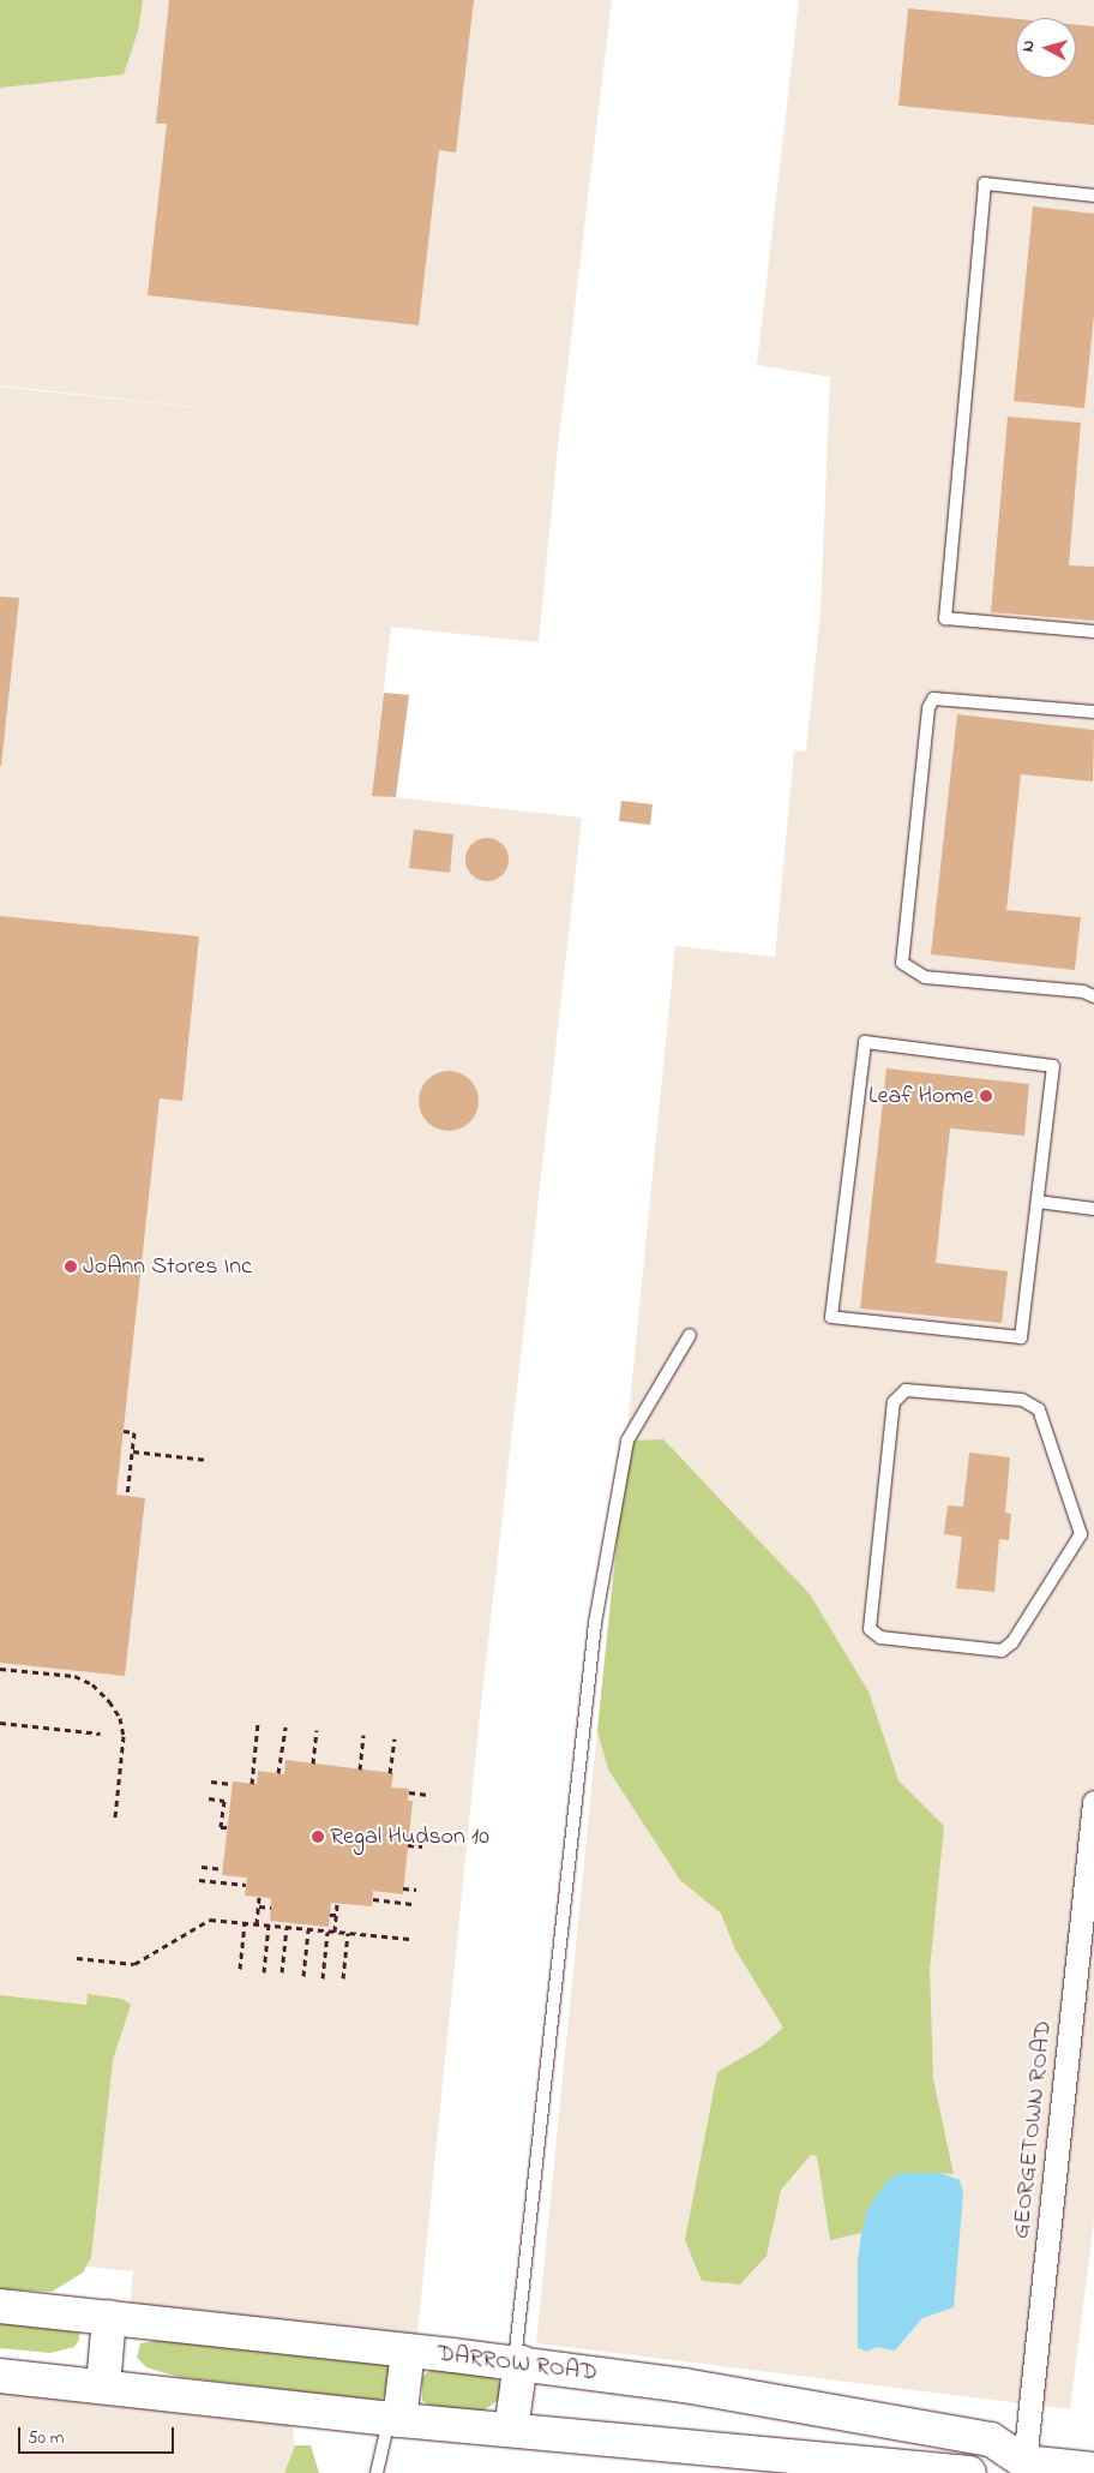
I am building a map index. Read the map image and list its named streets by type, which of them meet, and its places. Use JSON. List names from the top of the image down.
{
  "streets": {
    "main road": ["DARROW ROAD"],
    "street": ["GEORGETOWN ROAD"]
  },
  "crossings": [
    ["GEORGETOWN ROAD", "DARROW ROAD"]
  ],
  "places": ["Leaf Home", "JoAnn Stores Inc", "Regal Hudson 10"],
  "scale_bar": "50 m",
  "north": "left"
}
